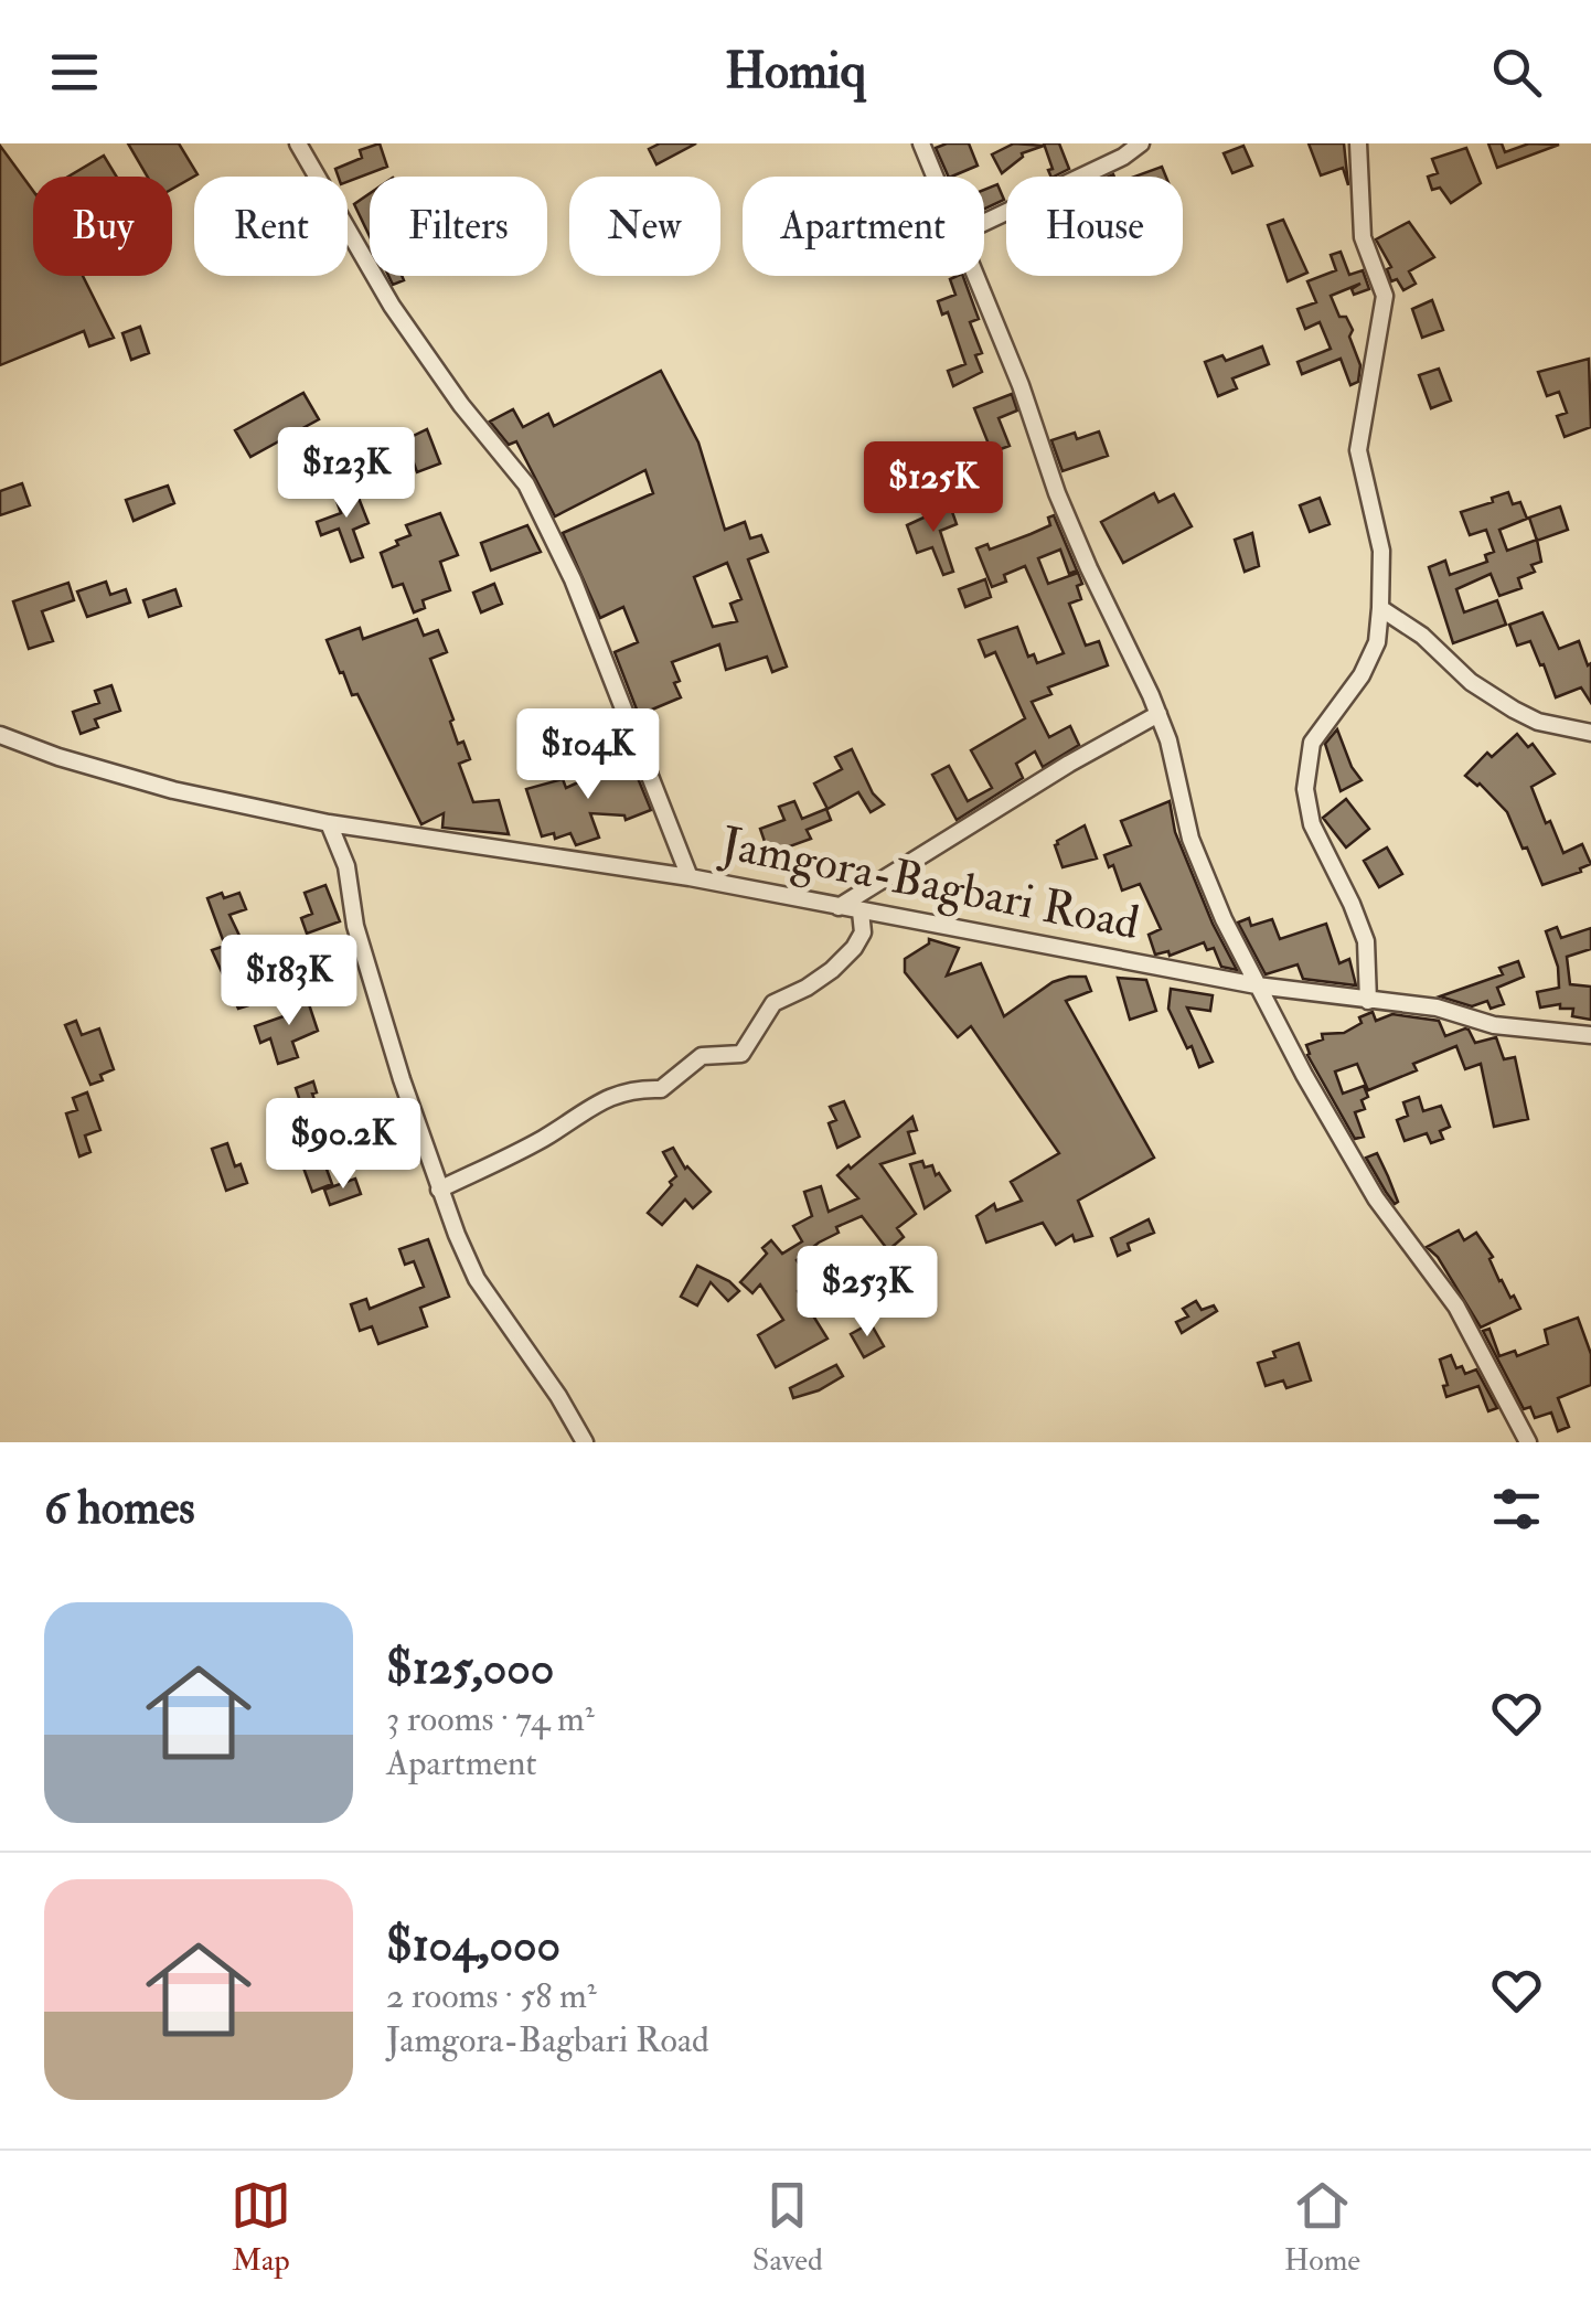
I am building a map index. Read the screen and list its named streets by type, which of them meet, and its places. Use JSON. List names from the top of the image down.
{
  "streets": {
    "street": ["Jamgora-Bagbari Road"]
  },
  "page": {
    "header": "Homiq",
    "chip": [
      "Buy",
      "Rent",
      "Filters",
      "New",
      "Apartment",
      "House"
    ],
    "price": [
      "$123K",
      "$125K",
      "$104K",
      "$183K",
      "$90.2K",
      "$253K"
    ],
    "heading": "6 homes",
    "list": [
      {
        "name": "$125,000",
        "note": "3 rooms · 74 m² · Apartment"
      },
      {
        "name": "$104,000",
        "note": "2 rooms · 58 m² · Jamgora-Bagbari Road"
      }
    ],
    "tabs": ["Map", "Saved", "Home"]
  }
}
